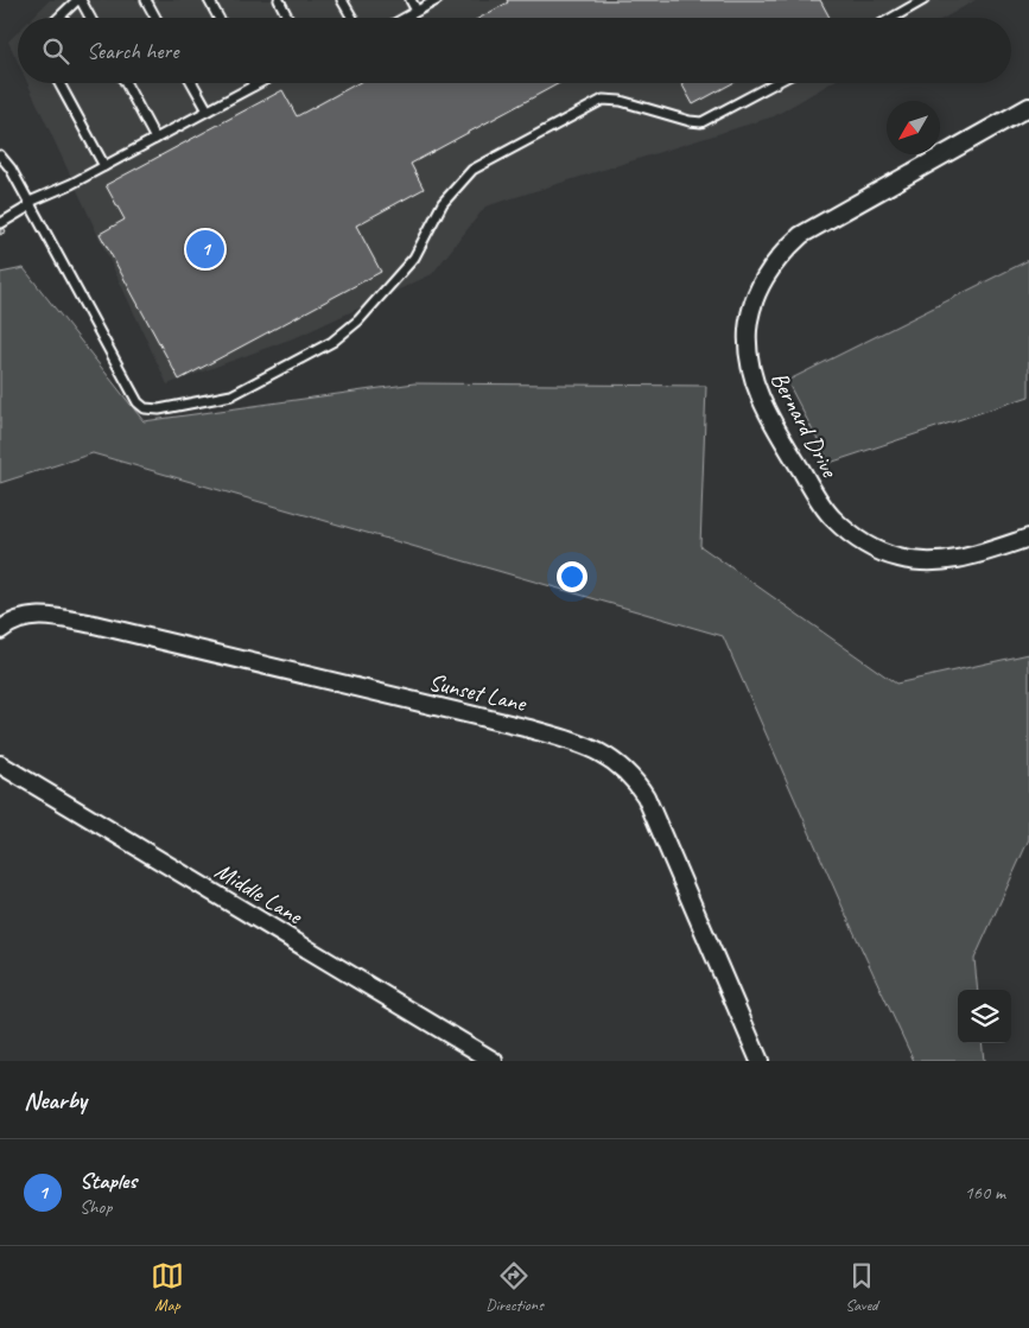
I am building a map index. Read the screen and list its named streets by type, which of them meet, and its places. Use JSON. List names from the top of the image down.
{
  "streets": {
    "street": ["Bernard Drive", "Sunset Lane", "Middle Lane"]
  },
  "north": "bottom left",
  "page": {
    "search": "Search here",
    "pins": "1",
    "heading": "Nearby",
    "list": [
      {
        "mark": "1",
        "name": "Staples",
        "note": "Shop",
        "value": "160 m"
      }
    ],
    "nav": ["Map", "Directions", "Saved"]
  }
}
